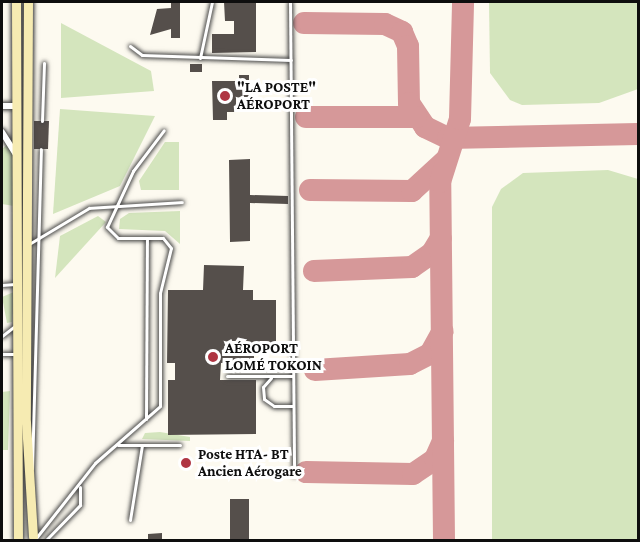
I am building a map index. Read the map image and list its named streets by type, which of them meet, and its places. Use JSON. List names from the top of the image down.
{
  "places": ["\"LA POSTE\" AÉROPORT", "AÉROPORT LOMÉ TOKOIN", "Poste HTA- BT Ancien Aérogare"]
}
